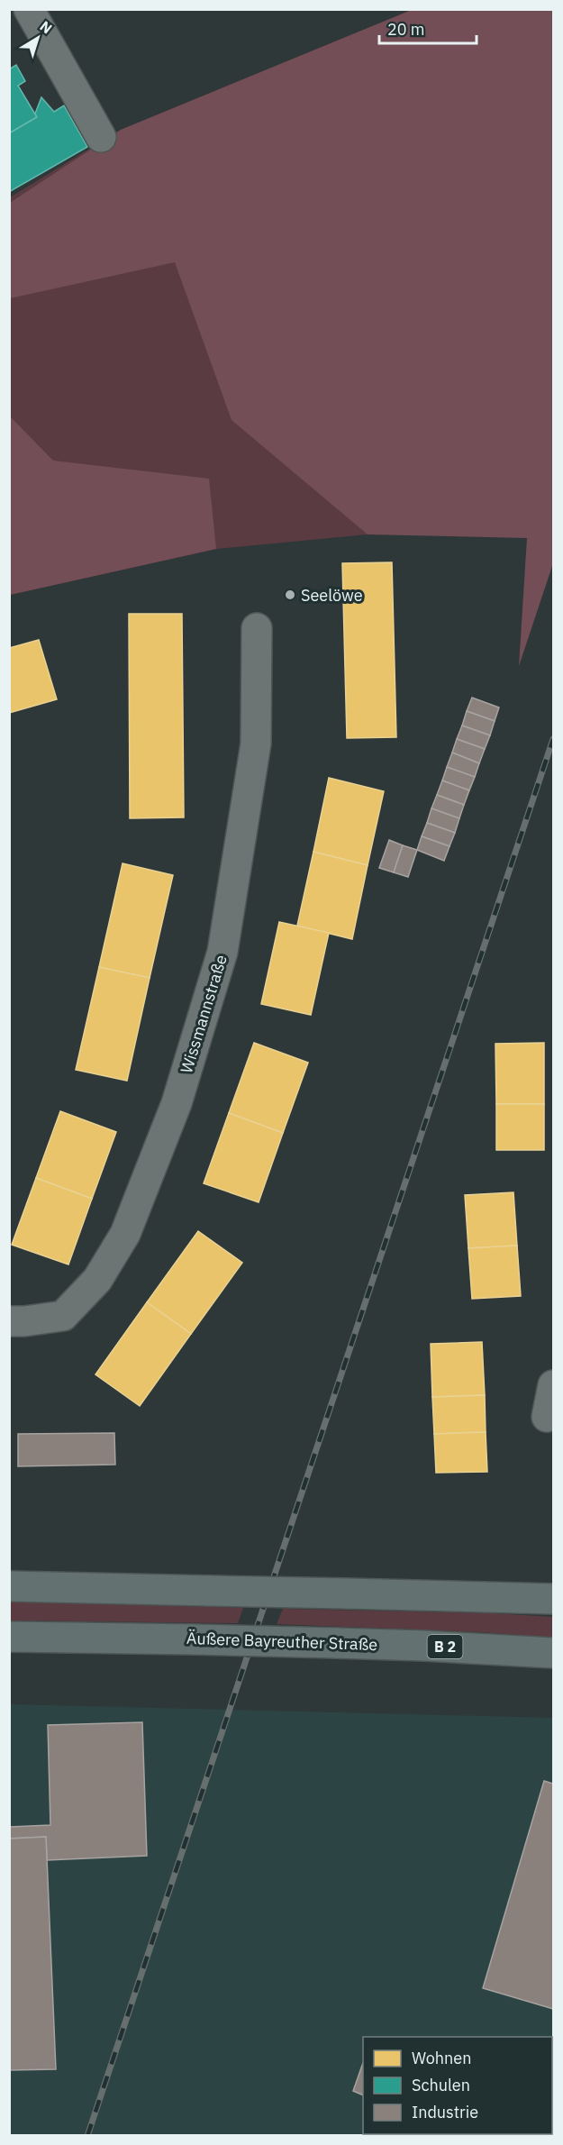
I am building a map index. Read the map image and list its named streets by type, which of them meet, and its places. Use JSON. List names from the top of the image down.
{
  "streets": {
    "main road": ["Äußere Bayreuther Straße", "B 2"],
    "street": ["Wissmannstraße"]
  },
  "places": ["Seelöwe"],
  "legend": ["Wohnen", "Schulen", "Industrie"],
  "scale_bar": "20 m",
  "north": "top right"
}
